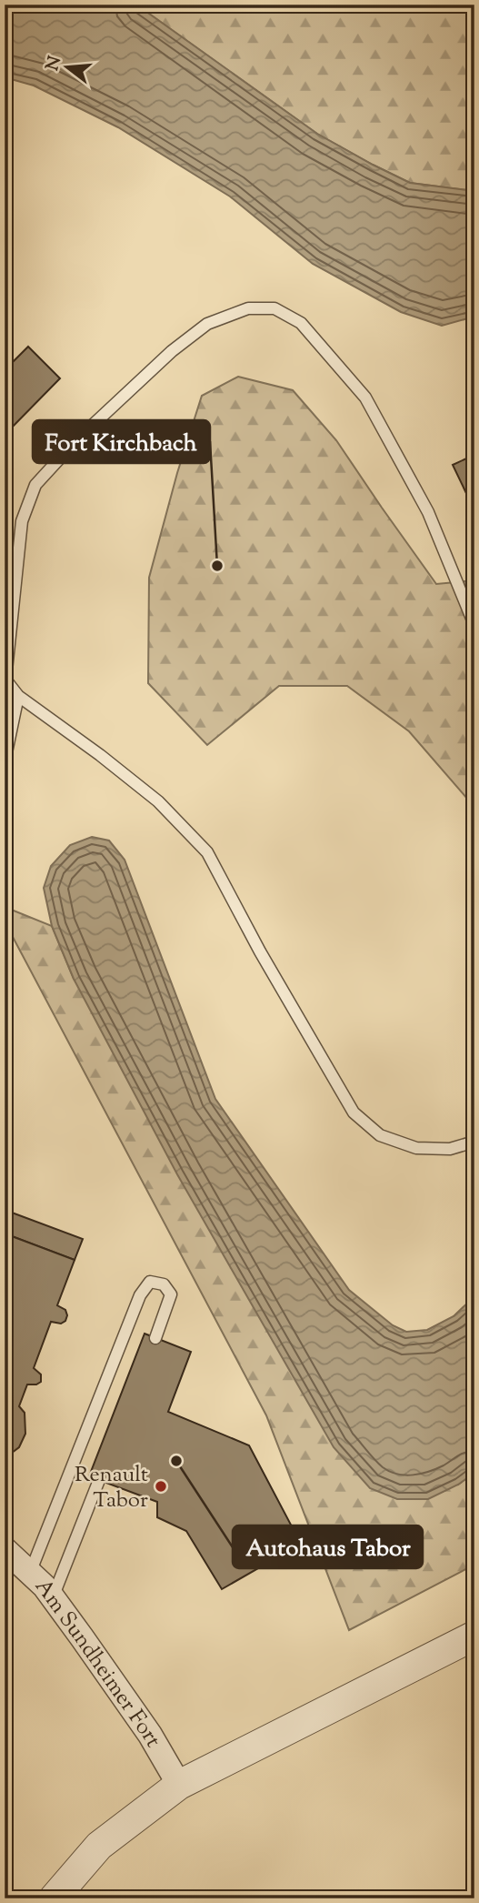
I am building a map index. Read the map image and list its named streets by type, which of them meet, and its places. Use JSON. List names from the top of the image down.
{
  "streets": {
    "street": ["Am Sundheimer Fort"]
  },
  "places": ["Fort Kirchbach", "Autohaus Tabor", "Renault Tabor"],
  "north": "left"
}
